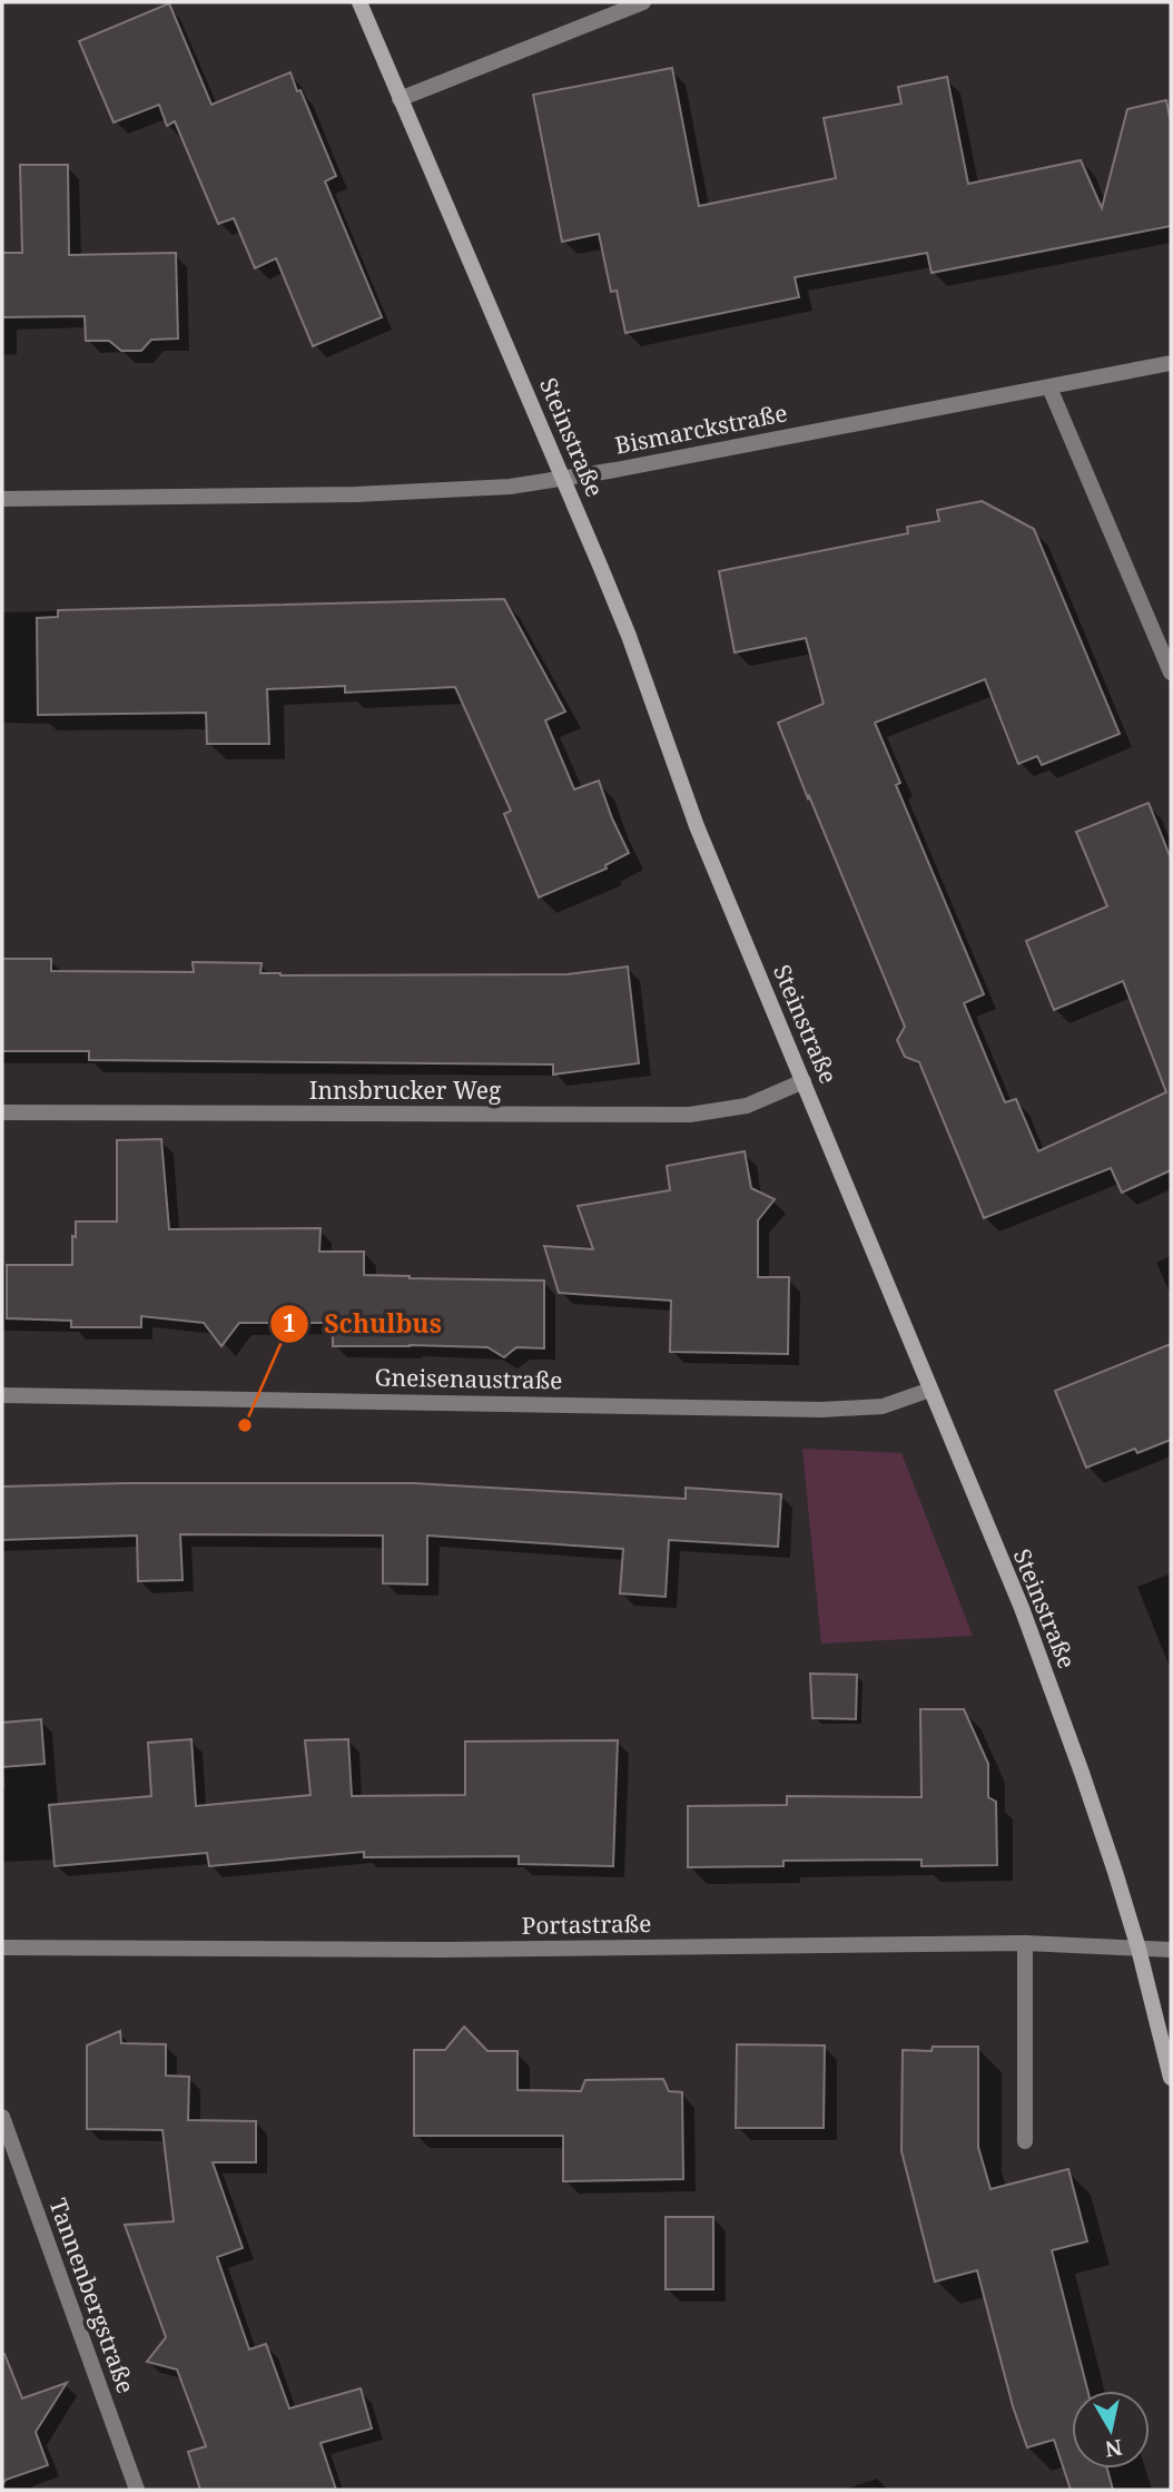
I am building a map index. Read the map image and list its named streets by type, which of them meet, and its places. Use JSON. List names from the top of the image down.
{
  "streets": {
    "main road": ["Steinstraße"],
    "street": [
      "Bismarckstraße",
      "Innsbrucker Weg",
      "Gneisenaustraße",
      "Portastraße",
      "Tannenbergstraße"
    ]
  },
  "crossings": [
    ["Bismarckstraße", "Steinstraße"],
    ["Steinstraße", "Innsbrucker Weg"],
    ["Steinstraße", "Gneisenaustraße"],
    ["Steinstraße", "Portastraße"]
  ],
  "places": ["Schulbus"],
  "north": "bottom"
}
